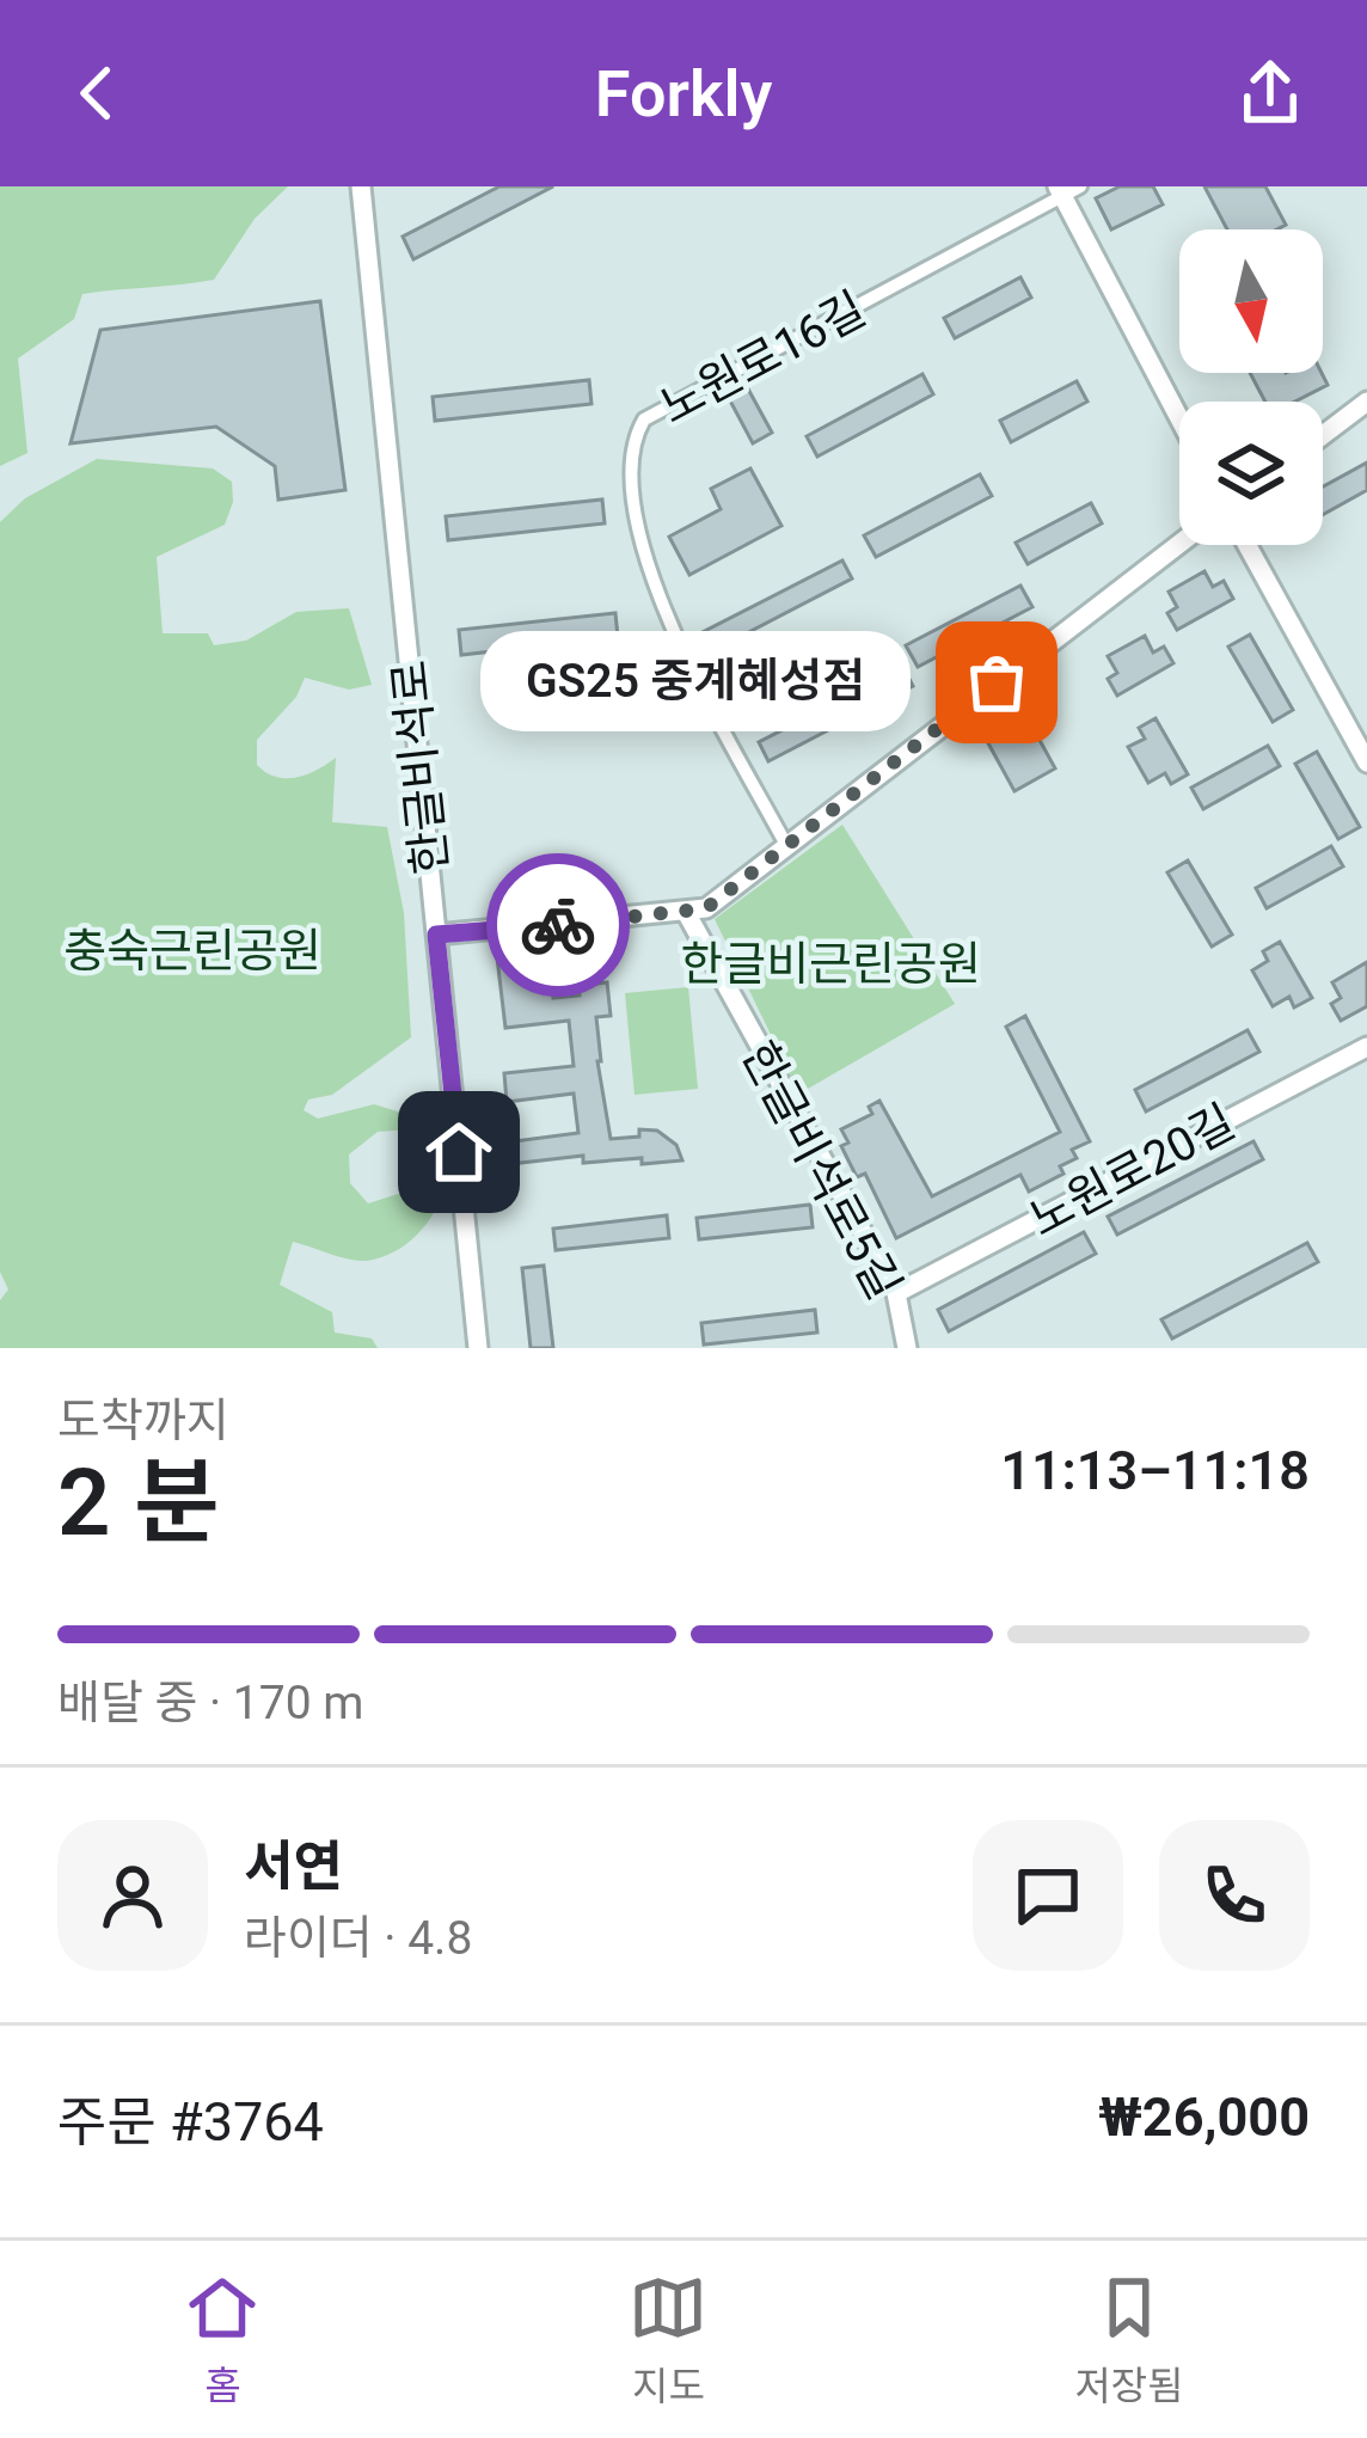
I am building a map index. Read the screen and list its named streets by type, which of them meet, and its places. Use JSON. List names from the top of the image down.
{
  "streets": {
    "street": [
      "노원로16길",
      "한글비석로",
      "한글비석로5길",
      "노원로20길"
    ]
  },
  "crossings": [
    ["한글비석로5길", "노원로20길"]
  ],
  "parks": ["충숙근린공원", "한글비근린공원"],
  "places": ["GS25 중계혜성점"],
  "north": "bottom",
  "page": {
    "header": "Forkly",
    "bubble": "GS25 중계혜성점",
    "heading": ["2 분", "도착까지", "11:13–11:18"],
    "panel": [
      "서연",
      "라이더 · 4.8",
      "주문 #3764",
      "₩26,000"
    ],
    "bar": "배달 중 · 170 m",
    "tabs": ["홈", "지도", "저장됨"]
  }
}
